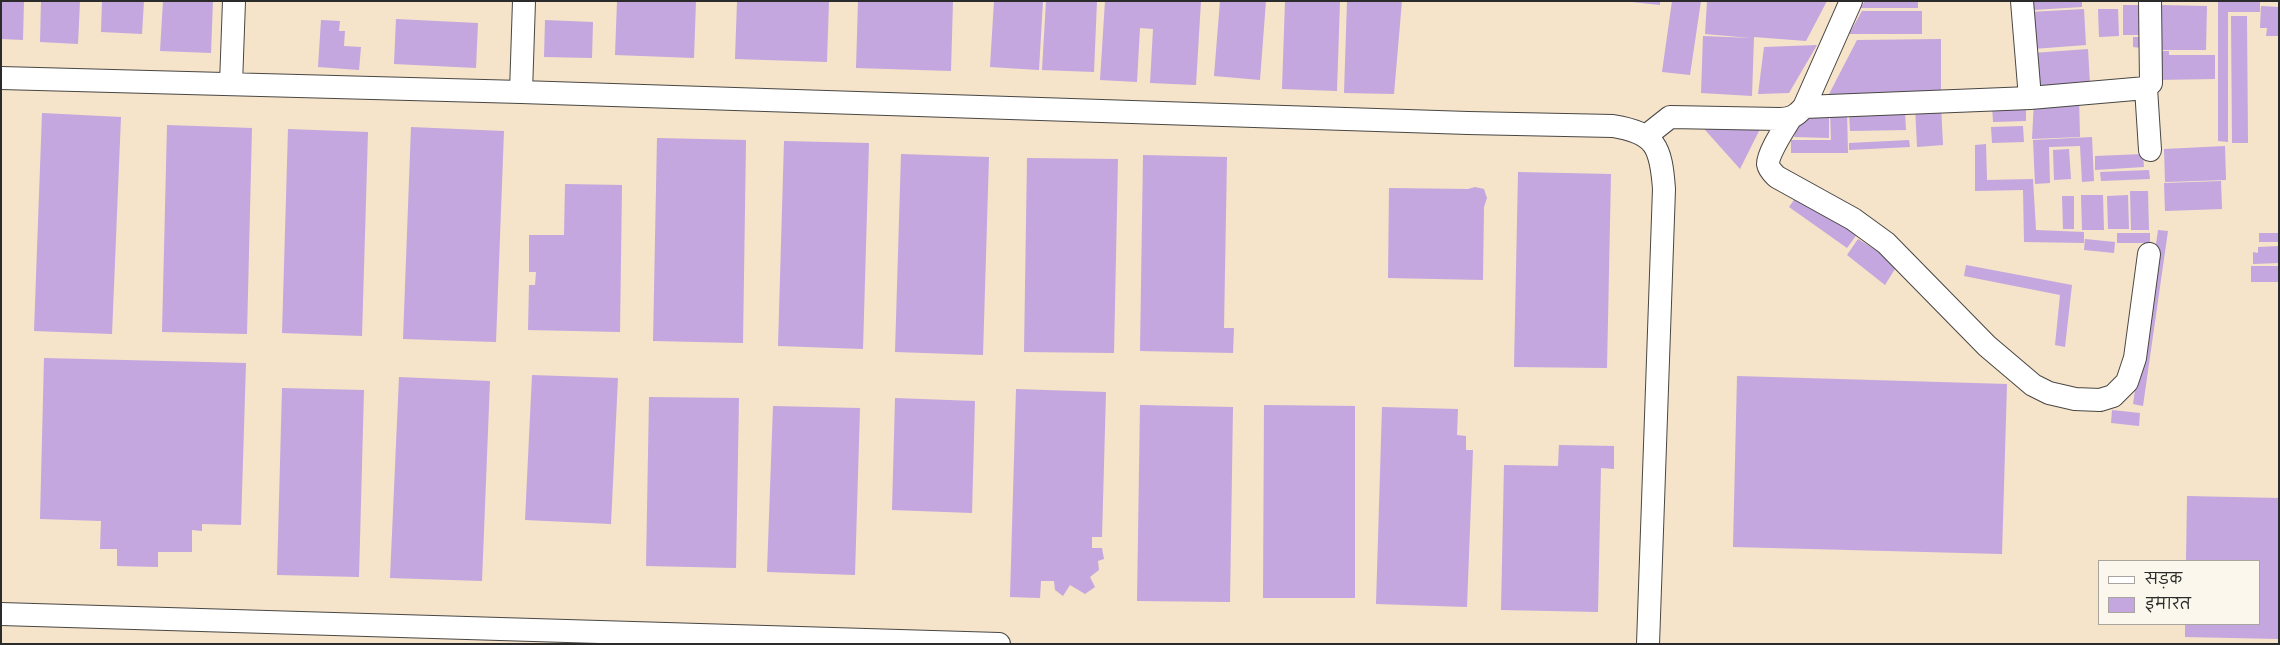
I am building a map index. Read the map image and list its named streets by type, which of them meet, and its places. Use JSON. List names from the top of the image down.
{
  "legend": ["सड़क", "इमारत"]
}
